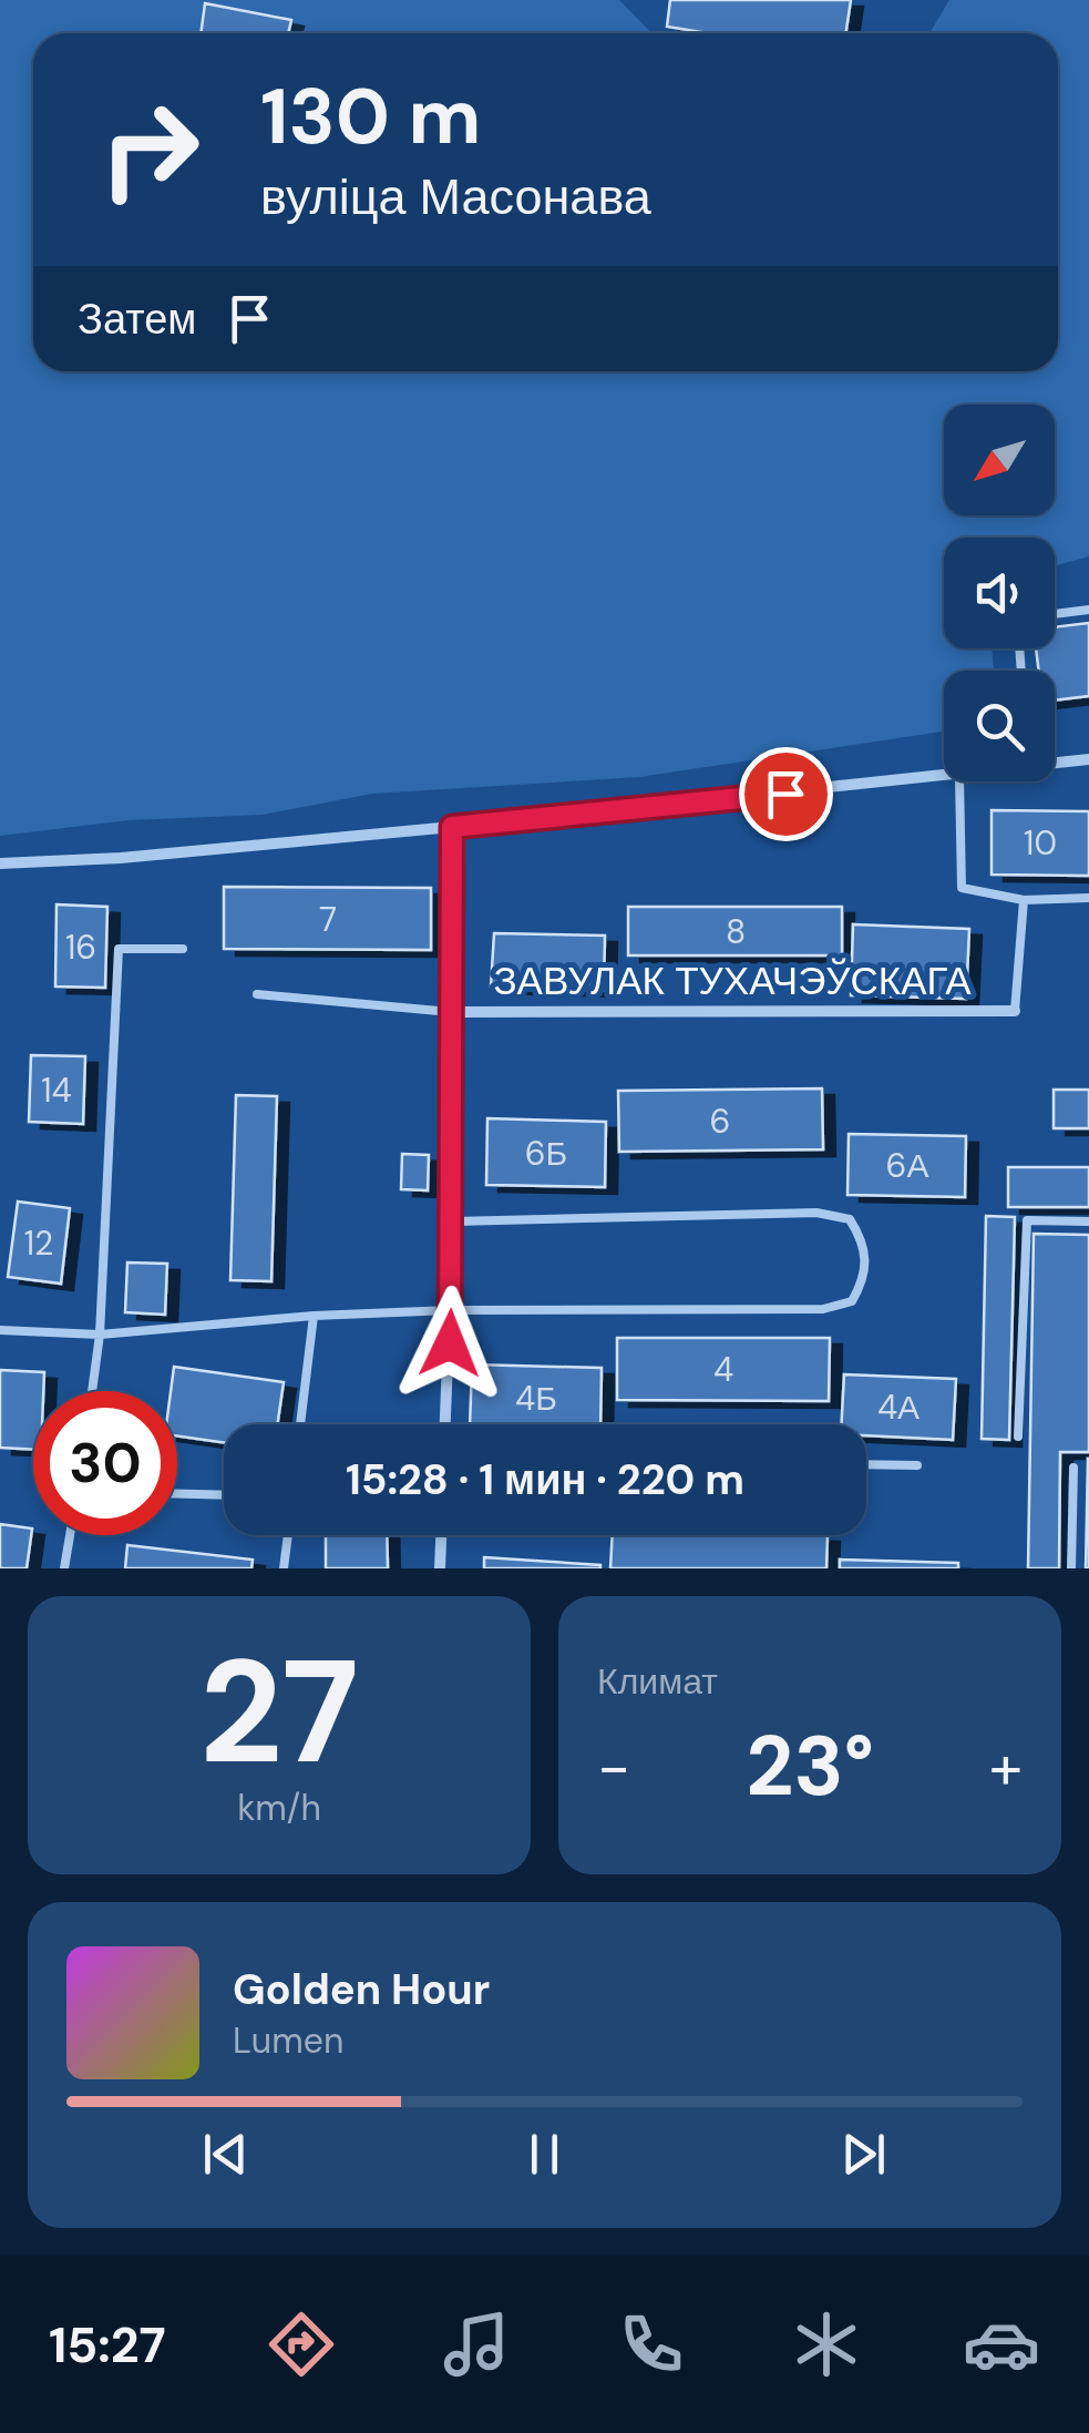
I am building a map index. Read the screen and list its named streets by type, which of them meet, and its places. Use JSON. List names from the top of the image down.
{
  "streets": {
    "street": ["ЗАВУЛАК ТУХАЧЭЎСКАГА"]
  },
  "house_numbers": [
    "10",
    "7",
    "8",
    "16",
    "14",
    "6",
    "6Б",
    "6А",
    "12",
    "4",
    "4Б",
    "4А"
  ],
  "north": "bottom left",
  "page": {
    "turn": ["130 m", "вуліца Масонава"],
    "then": "Затем",
    "limit": "30",
    "trip": "15:28 · 1 мин · 220 m",
    "tile": [
      ["27", "km/h"],
      "Климат"
    ],
    "heat": ["−", "23°", "+"],
    "song": ["Golden Hour", "Lumen"],
    "tabs": "15:27"
  }
}
